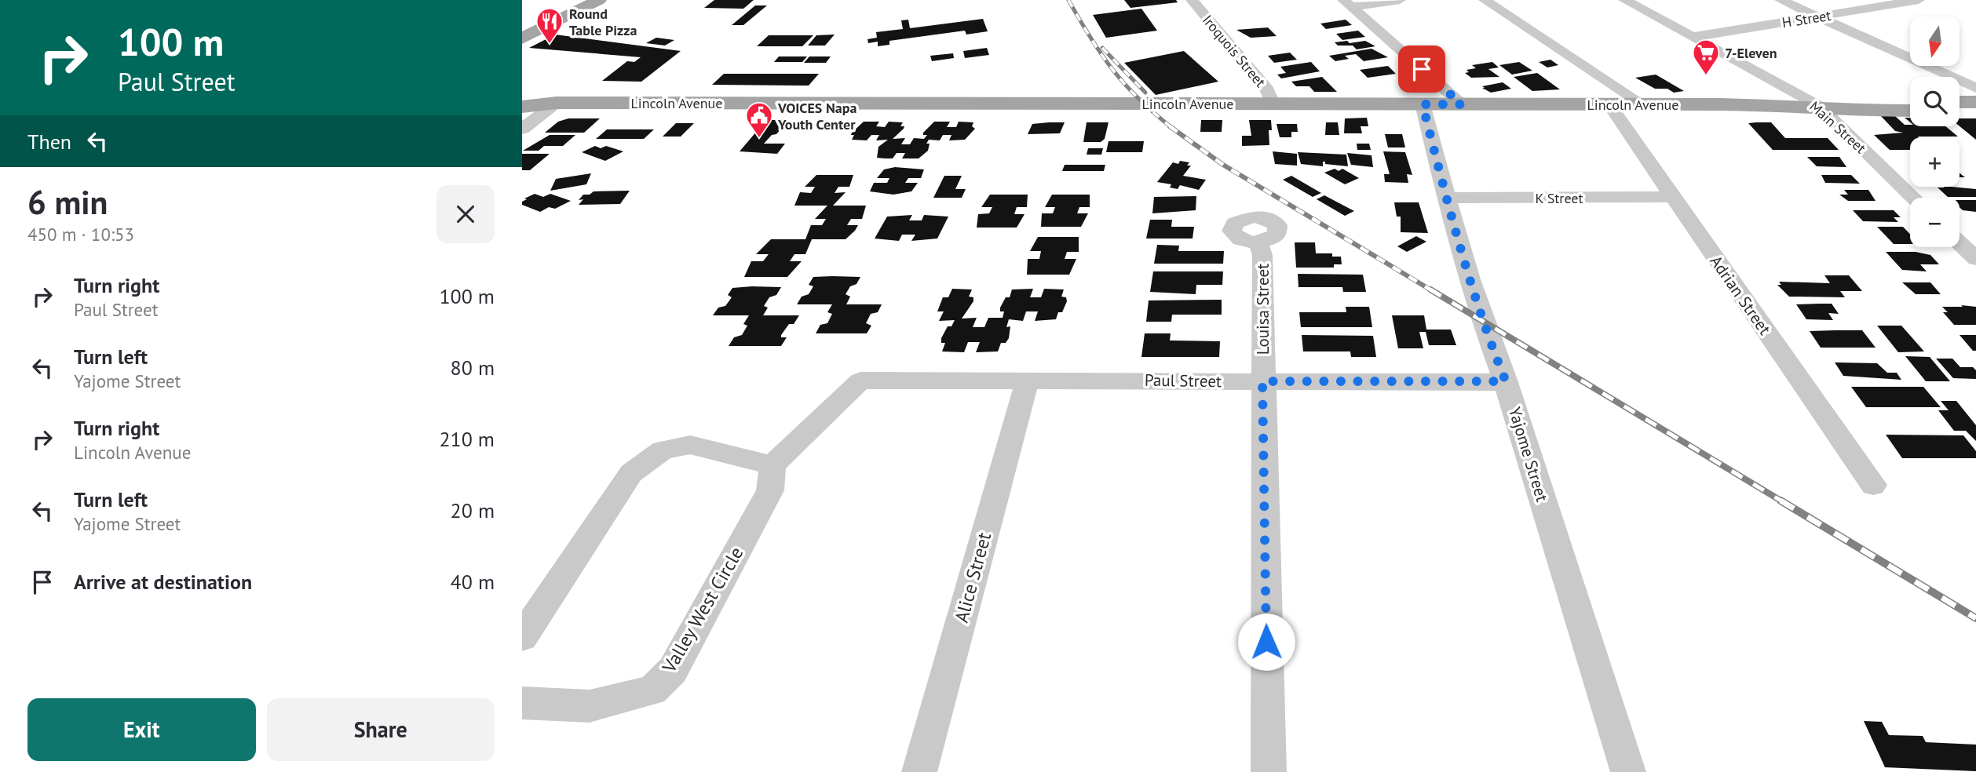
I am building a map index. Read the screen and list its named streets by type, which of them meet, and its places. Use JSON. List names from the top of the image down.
{
  "streets": {
    "main road": ["Lincoln Avenue"],
    "street": [
      "H Street",
      "Iroquois Street",
      "Main Street",
      "K Street",
      "Adrian Street",
      "Louisa Street",
      "Paul Street",
      "Yajome Street",
      "Alice Street",
      "Valley West Circle"
    ]
  },
  "crossings": [
    ["H Street", "Main Street"],
    ["Iroquois Street", "Lincoln Avenue"],
    ["Lincoln Avenue", "Main Street"],
    ["Lincoln Avenue", "Adrian Street"],
    ["Lincoln Avenue", "Yajome Street"],
    ["K Street", "Adrian Street"],
    ["K Street", "Yajome Street"],
    ["Louisa Street", "Paul Street"],
    ["Paul Street", "Yajome Street"],
    ["Paul Street", "Alice Street"],
    ["Paul Street", "Valley West Circle"]
  ],
  "places": {
    "restaurant": ["Round Table Pizza"],
    "supermarket": ["7-Eleven"],
    "public building": ["VOICES Napa Youth Center"]
  },
  "north": "bottom",
  "page": {
    "turn": ["100 m", "Paul Street"],
    "map_buttons": ["+", "−"],
    "then": "Then",
    "heading": ["6 min", "450 m · 10:53"],
    "list": [
      {
        "name": "Turn right",
        "note": "Paul Street",
        "value": "100 m"
      },
      {
        "name": "Turn left",
        "note": "Yajome Street",
        "value": "80 m"
      },
      {
        "name": "Turn right",
        "note": "Lincoln Avenue",
        "value": "210 m"
      },
      {
        "name": "Turn left",
        "note": "Yajome Street",
        "value": "20 m"
      },
      {
        "name": "Arrive at destination",
        "value": "40 m"
      }
    ],
    "buttons": ["Exit", "Share"]
  }
}
